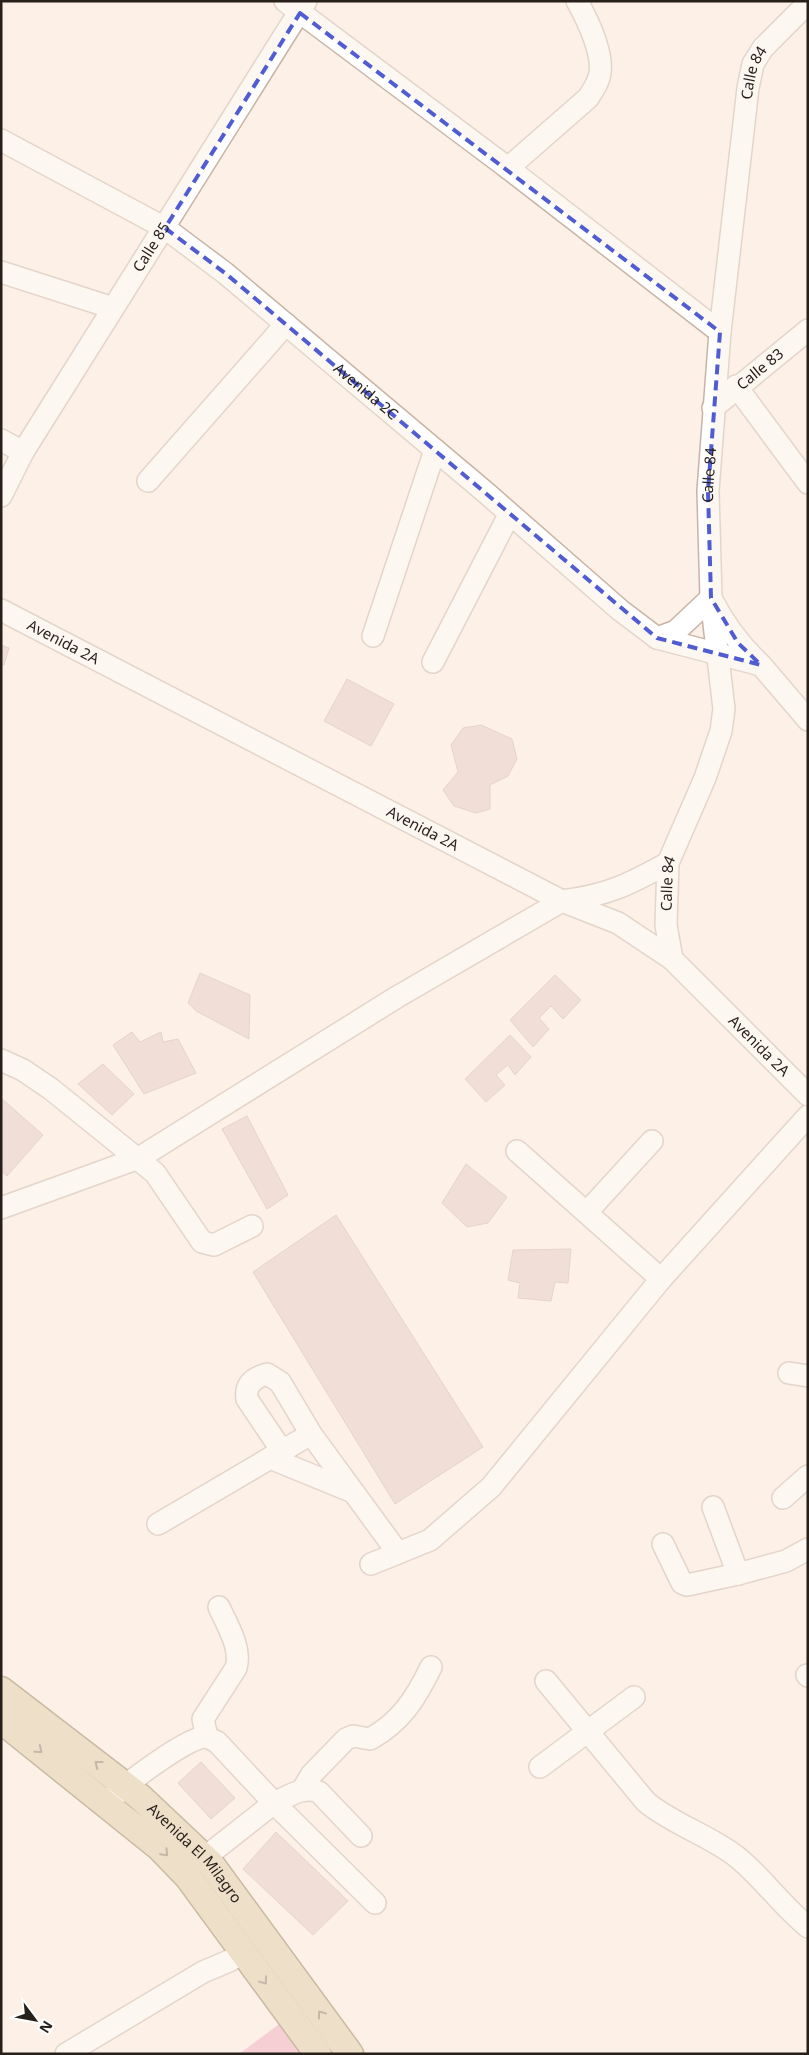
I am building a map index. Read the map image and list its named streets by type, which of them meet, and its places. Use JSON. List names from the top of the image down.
{
  "streets": {
    "main road": ["Avenida El Milagro"],
    "street": [
      "Calle 84",
      "Calle 85",
      "Calle 83",
      "Avenida 2C",
      "Avenida 2A"
    ]
  },
  "crossings": [
    ["Calle 84", "Calle 83"],
    ["Calle 84", "Avenida 2C"],
    ["Calle 84", "Avenida 2A"],
    ["Calle 85", "Avenida 2C"]
  ],
  "north": "bottom right"
}
